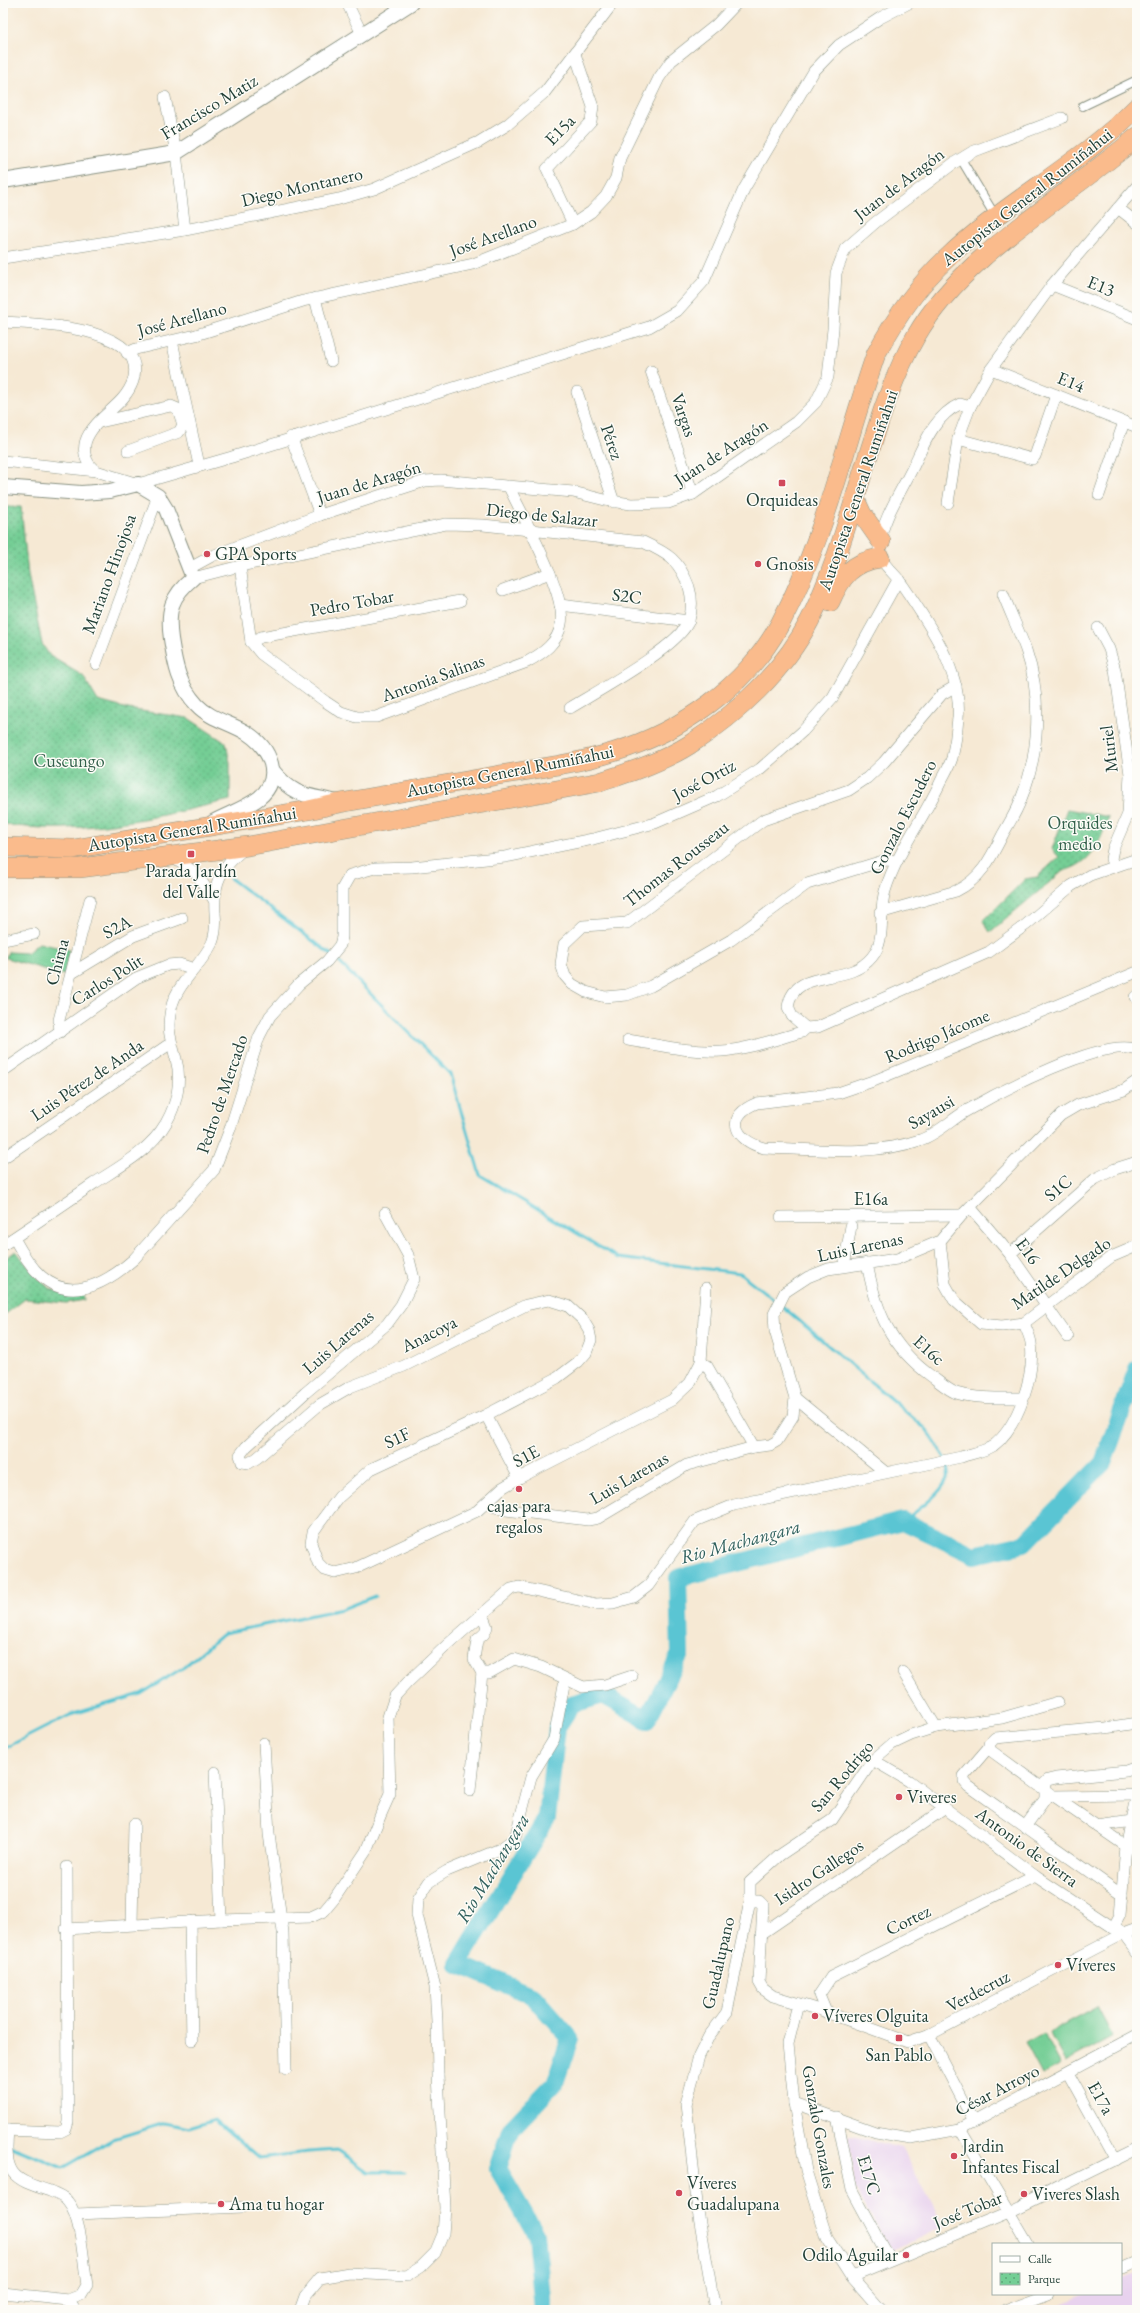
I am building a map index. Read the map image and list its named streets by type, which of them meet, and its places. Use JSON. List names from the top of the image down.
{
  "streets": {
    "highway": ["Autopista General Rumiñahui"],
    "street": [
      "Francisco Matiz",
      "E15a",
      "Juan de Aragón",
      "Diego Montanero",
      "José Arellano",
      "E13",
      "E14",
      "Vargas",
      "Pérez",
      "Diego de Salazar",
      "Mariano Hinojosa",
      "S2C",
      "Pedro Tobar",
      "Antonia Salinas",
      "Muriel",
      "José Ortiz",
      "Gonzalo Escudero",
      "Thomas Rousseau",
      "S2A",
      "Chima",
      "Carlos Polit",
      "Rodrigo Jácome",
      "Luis Pérez de Anda",
      "Pedro de Mercado",
      "Sayausi",
      "S1C",
      "E16a",
      "Luis Larenas",
      "E16",
      "Matilde Delgado",
      "Anacoya",
      "E16c",
      "S1F",
      "S1E",
      "San Rodrigo",
      "Antonio de Sierra",
      "Isidro Gallegos",
      "Cortez",
      "Guadalupano",
      "Verdecruz",
      "César Arroyo",
      "E17a",
      "Gonzalo Gonzales",
      "E17C",
      "José Tobar"
    ]
  },
  "crossings": [
    ["E15a", "Diego Montanero"],
    ["E15a", "José Arellano"],
    ["Juan de Aragón", "Vargas"],
    ["Juan de Aragón", "Pérez"],
    ["Juan de Aragón", "Diego de Salazar"],
    ["Juan de Aragón", "Mariano Hinojosa"],
    ["Juan de Aragón", "Antonia Salinas"],
    ["Diego de Salazar", "Mariano Hinojosa"],
    ["Diego de Salazar", "S2C"],
    ["Diego de Salazar", "Antonia Salinas"],
    ["S2C", "Antonia Salinas"],
    ["Pedro Tobar", "Antonia Salinas"],
    ["José Ortiz", "Gonzalo Escudero"],
    ["José Ortiz", "Pedro de Mercado"],
    ["Gonzalo Escudero", "Thomas Rousseau"],
    ["S2A", "Chima"],
    ["Chima", "Carlos Polit"],
    ["Rodrigo Jácome", "Sayausi"],
    ["S1C", "E16"],
    ["E16a", "Luis Larenas"],
    ["Luis Larenas", "E16"],
    ["Luis Larenas", "Matilde Delgado"],
    ["Luis Larenas", "Anacoya"],
    ["Luis Larenas", "E16c"],
    ["Luis Larenas", "S1E"],
    ["E16", "Matilde Delgado"],
    ["Anacoya", "S1F"],
    ["S1F", "S1E"],
    ["San Rodrigo", "Antonio de Sierra"],
    ["San Rodrigo", "Guadalupano"],
    ["Antonio de Sierra", "Isidro Gallegos"],
    ["Antonio de Sierra", "Cortez"],
    ["Antonio de Sierra", "Verdecruz"],
    ["Isidro Gallegos", "Verdecruz"],
    ["Cortez", "Verdecruz"],
    ["Verdecruz", "Gonzalo Gonzales"],
    ["César Arroyo", "E17a"],
    ["César Arroyo", "Gonzalo Gonzales"],
    ["César Arroyo", "E17C"],
    ["E17a", "José Tobar"],
    ["Gonzalo Gonzales", "José Tobar"],
    ["E17C", "José Tobar"]
  ],
  "water": ["Rio Machangara"],
  "parks": ["Cuscungo", "Orquides medio"],
  "places": {
    "transit": ["Orquideas", "Parada Jardín del Valle", "San Pablo"],
    "other": [
      "GPA Sports",
      "Gnosis",
      "cajas para regalos",
      "Viveres",
      "Víveres",
      "Víveres Olguita",
      "Jardin Infantes Fiscal",
      "Víveres Guadalupana",
      "Viveres Slash",
      "Ama tu hogar",
      "Odilo Aguilar"
    ]
  },
  "legend": ["Calle", "Parque"]
}
